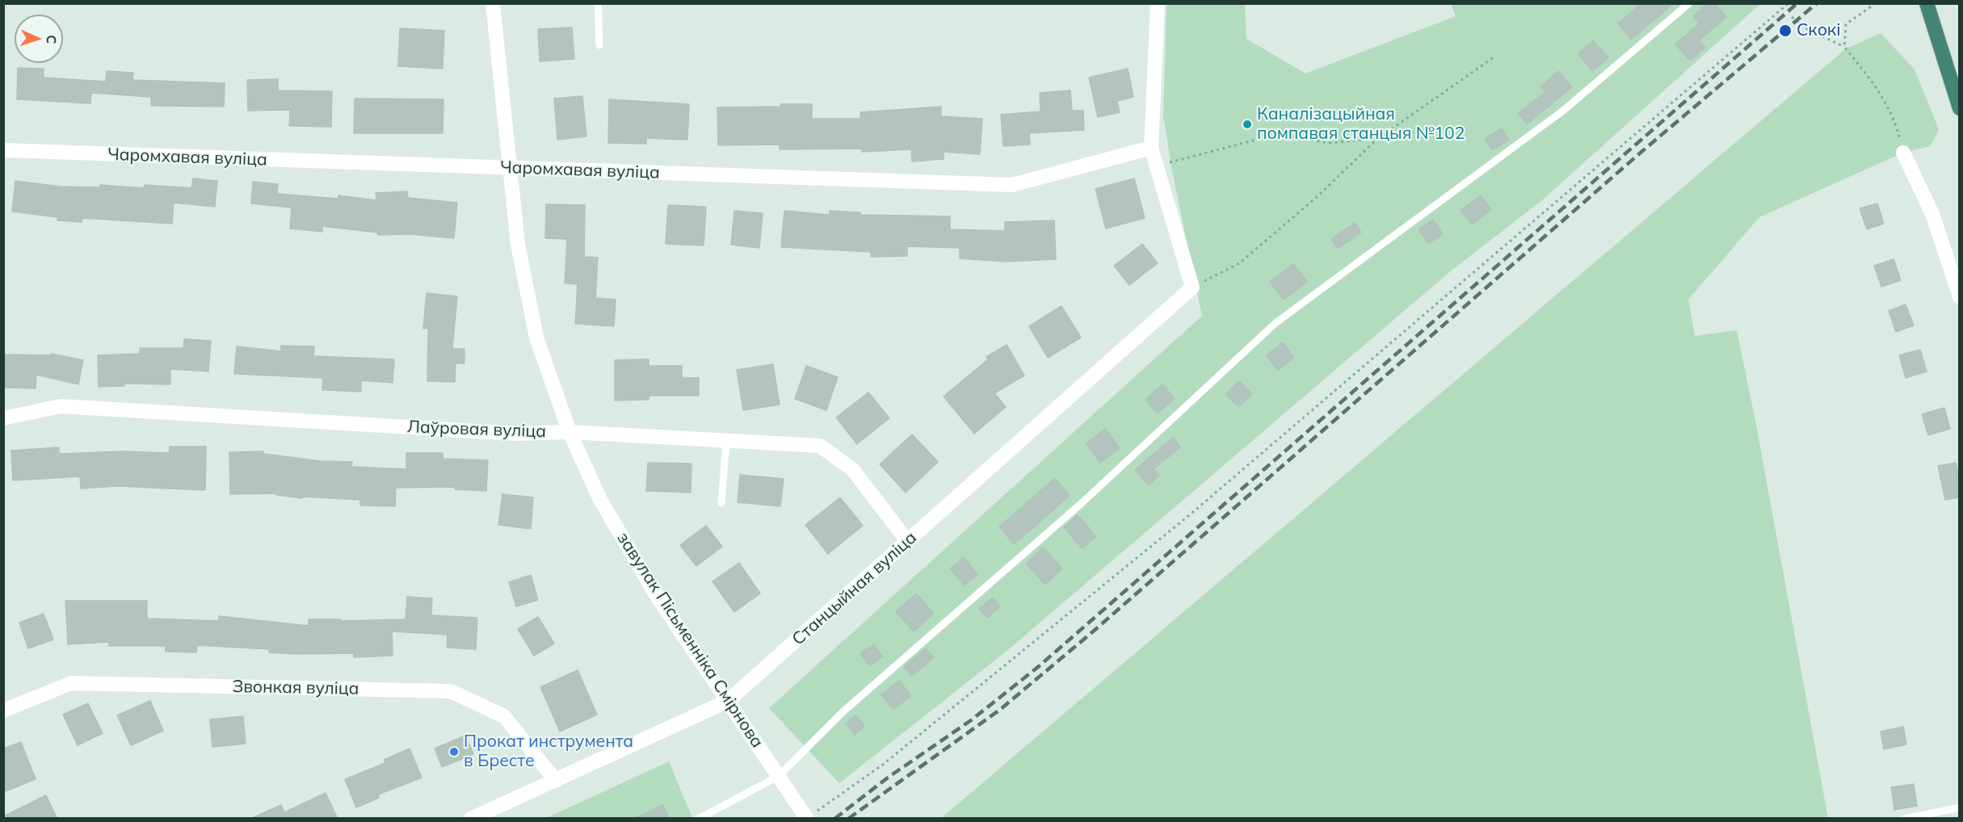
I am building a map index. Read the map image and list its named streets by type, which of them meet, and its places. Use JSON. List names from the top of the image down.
{
  "streets": {
    "street": [
      "Чаромхавая вуліца",
      "Лаўровая вуліца",
      "Станцыйная вуліца",
      "завулак Пісьменніка Смірнова",
      "Звонкая вуліца"
    ]
  },
  "crossings": [
    ["Чаромхавая вуліца", "завулак Пісьменніка Смірнова"],
    ["Лаўровая вуліца", "Станцыйная вуліца"],
    ["Лаўровая вуліца", "завулак Пісьменніка Смірнова"],
    ["Станцыйная вуліца", "завулак Пісьменніка Смірнова"],
    ["Станцыйная вуліца", "Звонкая вуліца"]
  ],
  "places": ["Скокі", "Каналізацыйная помпавая станцыя №102", "Прокат инструмента в Бресте"],
  "north": "right"
}
